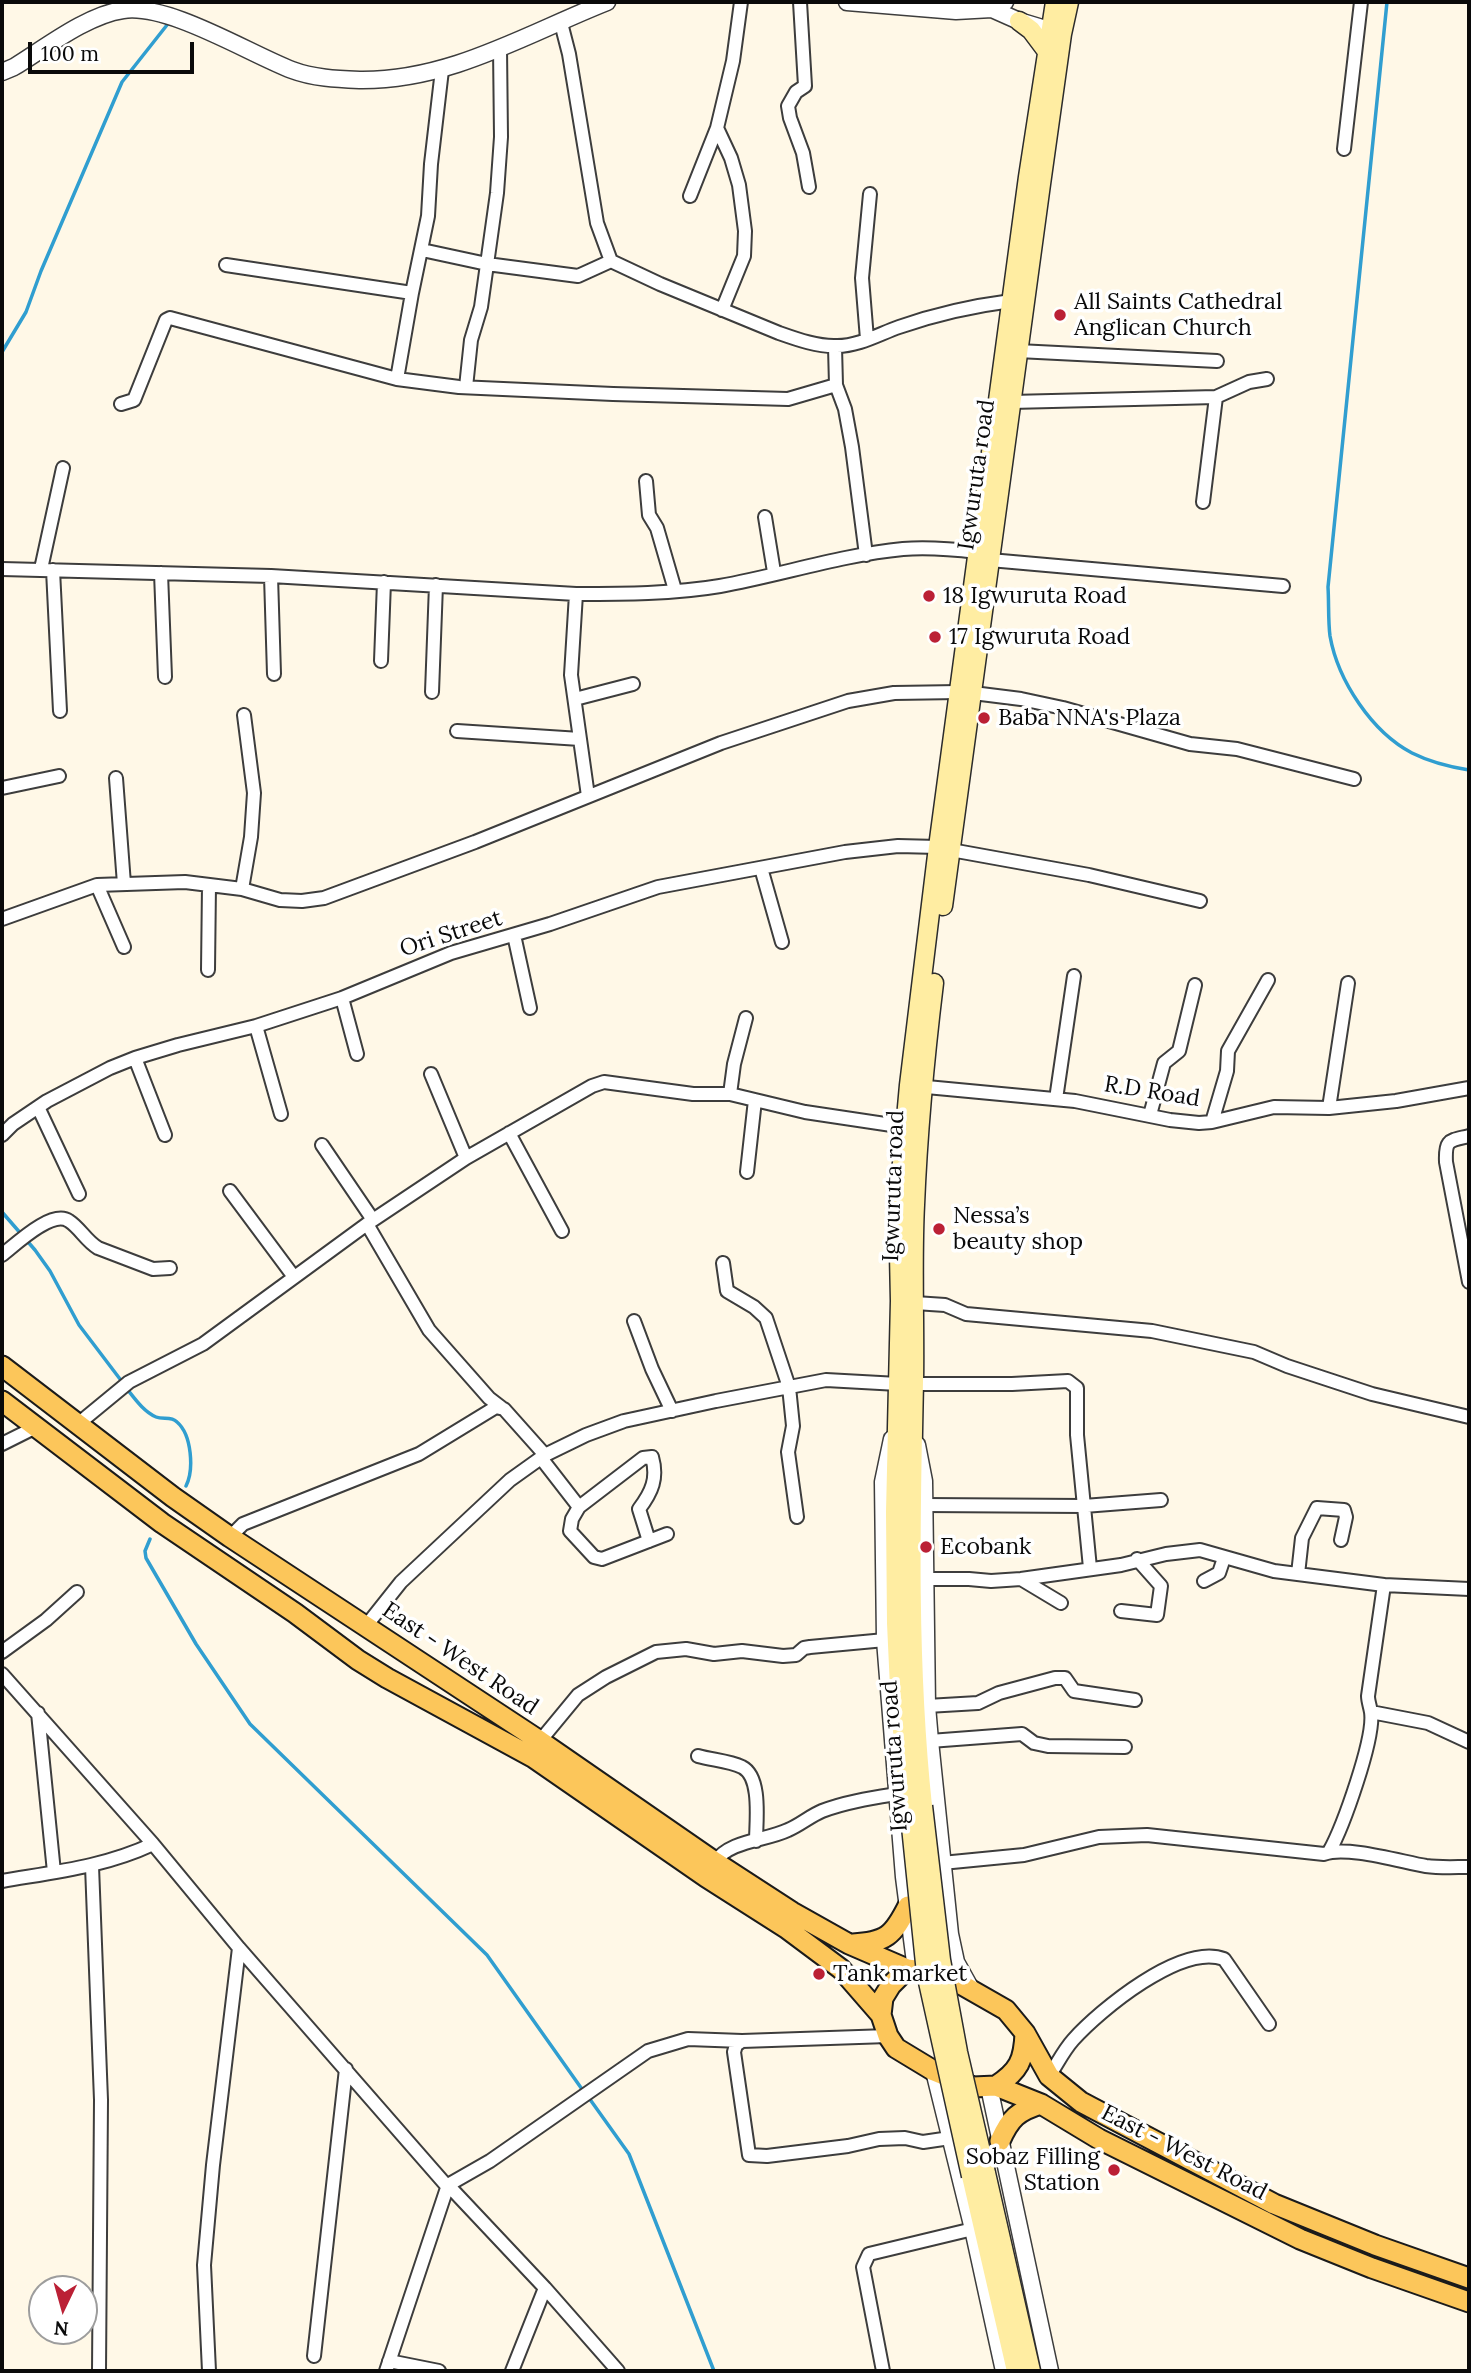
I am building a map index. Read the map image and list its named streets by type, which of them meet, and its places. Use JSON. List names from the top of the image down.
{
  "streets": {
    "main road": ["Igwuruta road", "East - West Road"],
    "street": ["Ori Street", "R.D Road"]
  },
  "crossings": [
    ["Igwuruta road", "Ori Street"],
    ["Igwuruta road", "R.D Road"]
  ],
  "places": [
    "All Saints Cathedral Anglican Church",
    "18 Igwuruta Road",
    "17 Igwuruta Road",
    "Baba NNA's Plaza",
    "Nessa’s beauty shop",
    "Ecobank",
    "Tank market",
    "Sobaz Filling Station"
  ],
  "scale_bar": "100 m",
  "north": "bottom"
}
